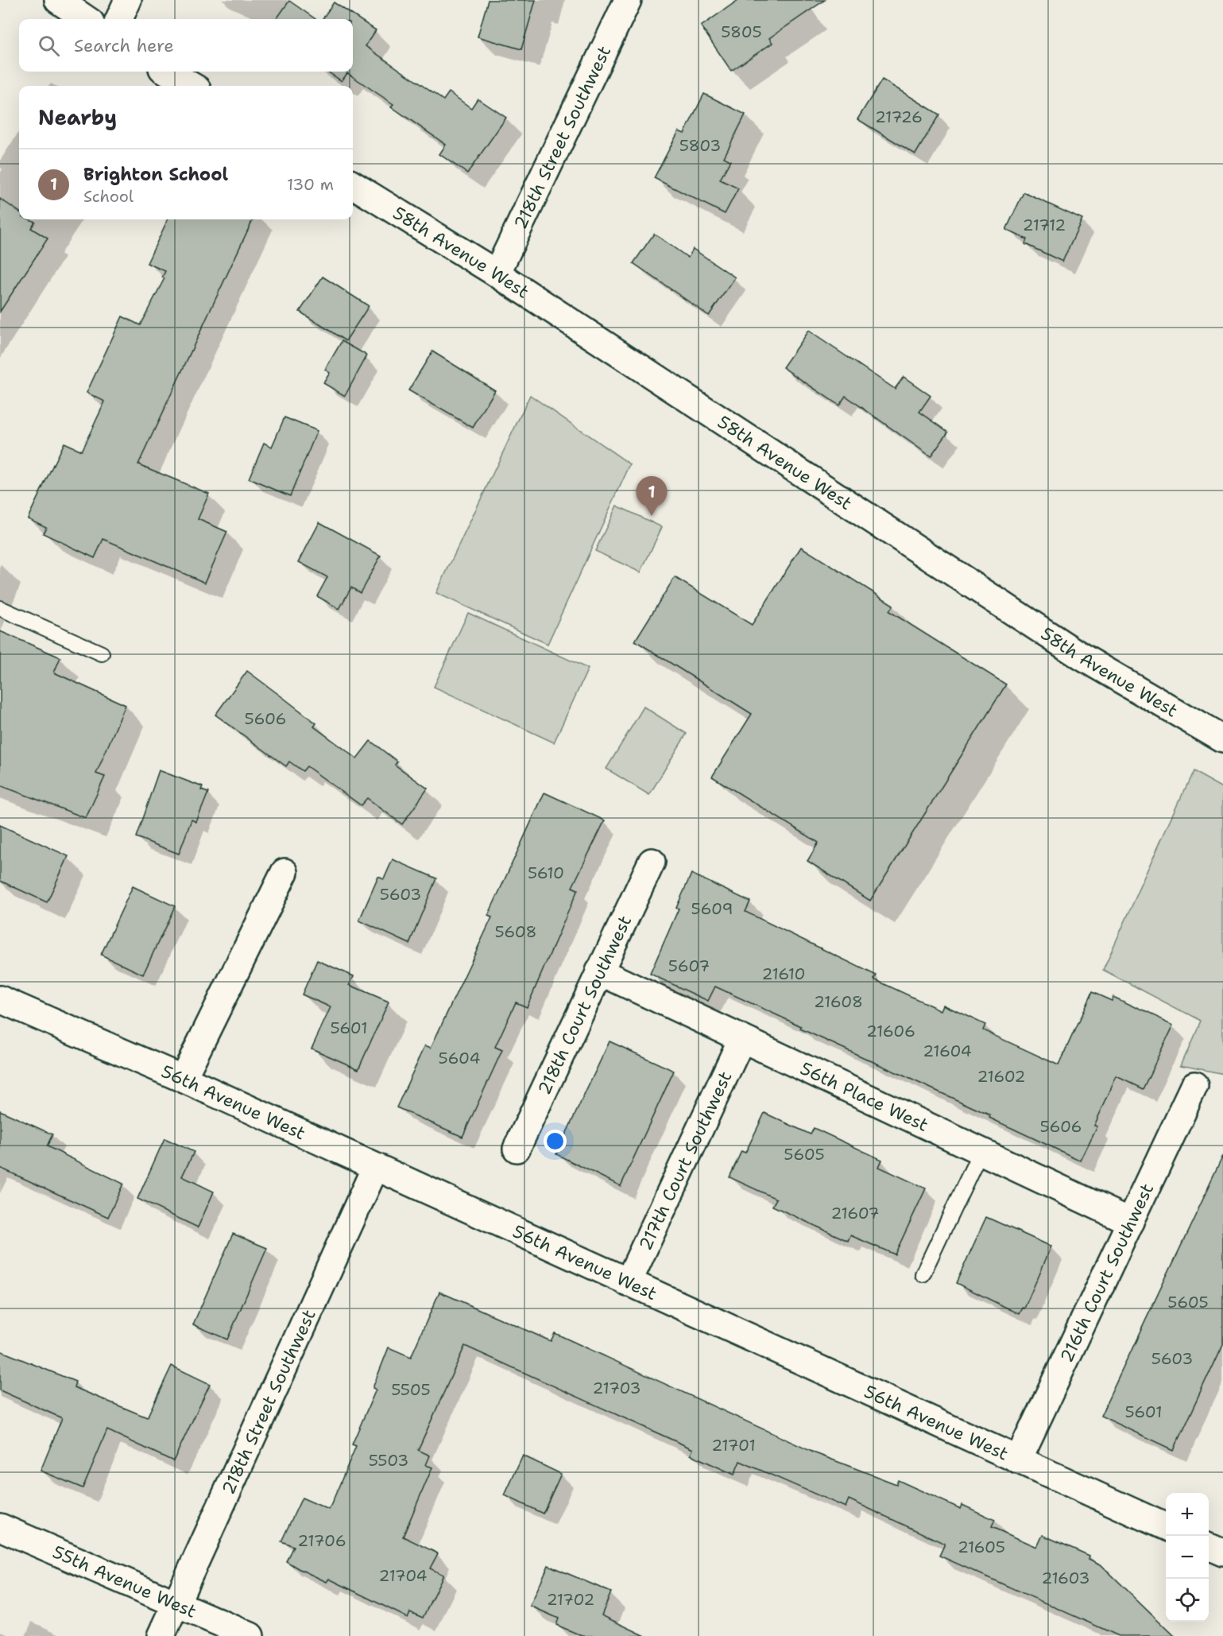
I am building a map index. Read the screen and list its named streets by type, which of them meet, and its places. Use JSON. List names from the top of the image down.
{
  "streets": {
    "street": [
      "218th Street Southwest",
      "58th Avenue West",
      "218th Court Southwest",
      "56th Place West",
      "56th Avenue West",
      "217th Court Southwest",
      "216th Court Southwest",
      "55th Avenue West"
    ]
  },
  "crossings": [
    ["218th Street Southwest", "58th Avenue West"],
    ["218th Street Southwest", "56th Avenue West"],
    ["218th Street Southwest", "55th Avenue West"],
    ["218th Court Southwest", "56th Place West"],
    ["56th Place West", "217th Court Southwest"],
    ["56th Place West", "216th Court Southwest"],
    ["56th Avenue West", "217th Court Southwest"],
    ["56th Avenue West", "216th Court Southwest"]
  ],
  "house_numbers": [
    "5805",
    "21726",
    "5803",
    "21712",
    "5606",
    "5610",
    "5603",
    "5609",
    "5608",
    "5607",
    "21610",
    "21608",
    "5601",
    "21606",
    "21604",
    "5604",
    "21602",
    "5606",
    "5605",
    "21607",
    "5605",
    "5603",
    "21703",
    "5505",
    "5601",
    "21701",
    "5503",
    "21706",
    "21605",
    "21704",
    "21603",
    "21702"
  ],
  "page": {
    "search": "Search here",
    "heading": "Nearby",
    "list": [
      {
        "mark": "1",
        "name": "Brighton School",
        "note": "School",
        "value": "130 m"
      }
    ],
    "pins": "1",
    "map_buttons": ["+", "−"]
  }
}
